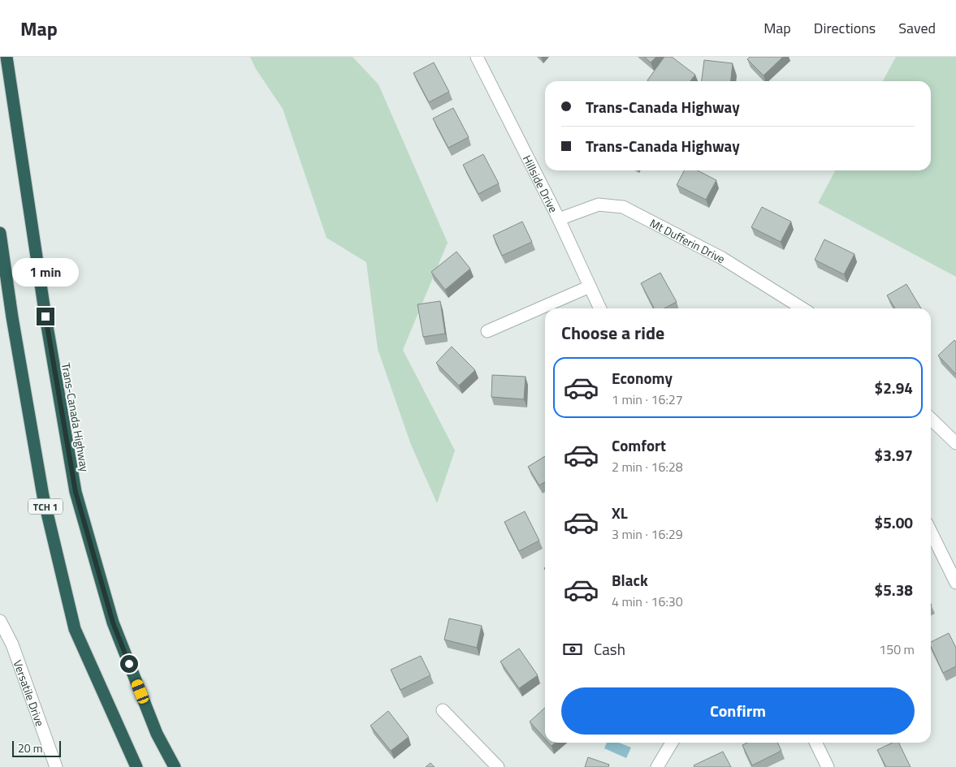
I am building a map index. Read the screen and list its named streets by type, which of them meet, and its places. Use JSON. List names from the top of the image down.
{
  "streets": {
    "highway": ["Trans-Canada Highway", "TCH 1"],
    "street": ["Hillside Drive", "Mt Dufferin Drive", "Versatile Drive"]
  },
  "crossings": [
    ["Hillside Drive", "Mt Dufferin Drive"]
  ],
  "scale_bar": "20 m",
  "page": {
    "header": "Map",
    "nav": ["Map", "Directions", "Saved"],
    "banner": ["Trans-Canada Highway", "Trans-Canada Highway"],
    "bubble": "1 min",
    "heading": "Choose a ride",
    "list": [
      {
        "name": "Economy",
        "note": "1 min · 16:27",
        "value": "$2.94"
      },
      {
        "name": "Comfort",
        "note": "2 min · 16:28",
        "value": "$3.97"
      },
      {
        "name": "XL",
        "note": "3 min · 16:29",
        "value": "$5.00"
      },
      {
        "name": "Black",
        "note": "4 min · 16:30",
        "value": "$5.38"
      }
    ],
    "pay": ["Cash", "150 m"],
    "buttons": "Confirm",
    "scale": "20 m"
  }
}
